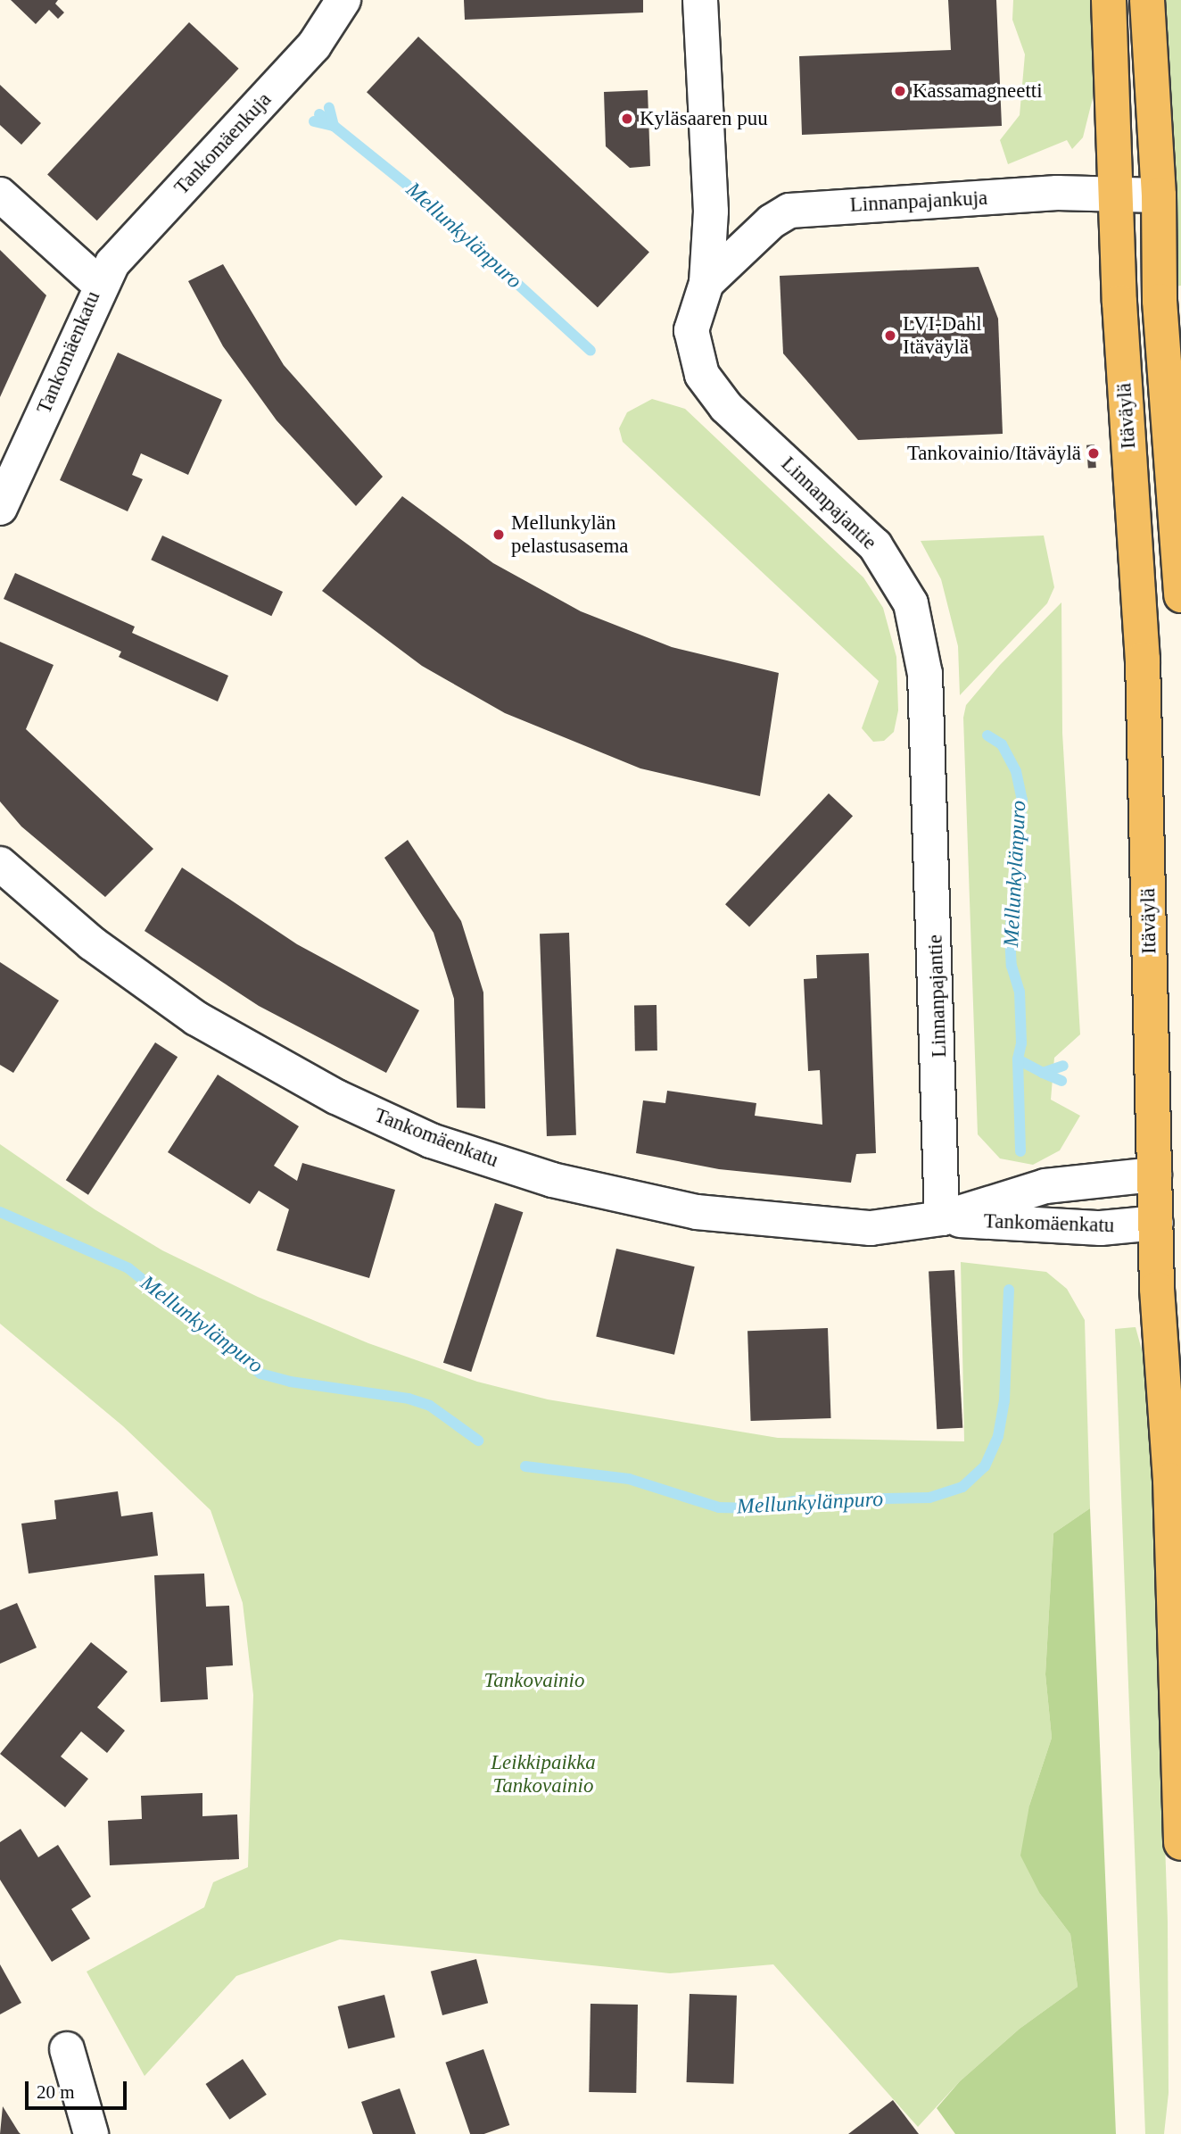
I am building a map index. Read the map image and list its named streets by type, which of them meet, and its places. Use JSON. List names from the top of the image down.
{
  "streets": {
    "main road": ["Itäväylä"],
    "street": [
      "Tankomäenkuja",
      "Linnanpajankuja",
      "Tankomäenkatu",
      "Linnanpajantie"
    ]
  },
  "crossings": [
    ["Tankomäenkuja", "Tankomäenkatu"],
    ["Linnanpajankuja", "Itäväylä"],
    ["Linnanpajankuja", "Linnanpajantie"],
    ["Tankomäenkatu", "Itäväylä"],
    ["Tankomäenkatu", "Linnanpajantie"]
  ],
  "water": ["Mellunkylänpuro"],
  "parks": ["Tankovainio", "Leikkipaikka Tankovainio"],
  "places": [
    "Kassamagneetti",
    "Kyläsaaren puu",
    "LVI-Dahl Itäväylä",
    "Tankovainio/Itäväylä",
    "Mellunkylän pelastusasema"
  ],
  "scale_bar": "20 m"
}
